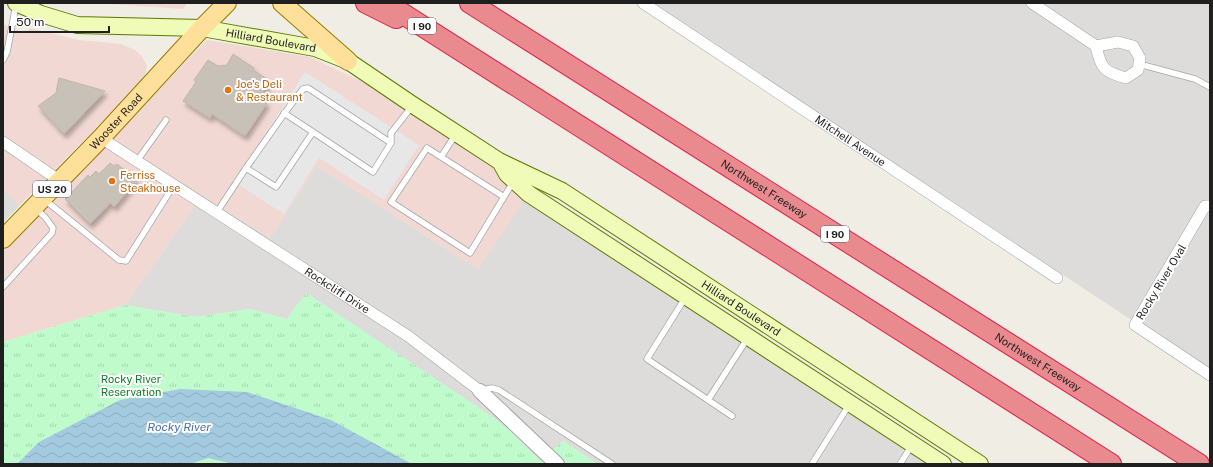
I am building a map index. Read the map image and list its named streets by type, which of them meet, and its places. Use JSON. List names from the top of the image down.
{
  "streets": {
    "highway": ["I 90", "Northwest Freeway"],
    "main road": ["Hilliard Boulevard", "Wooster Road", "US 20"],
    "street": ["Mitchell Avenue", "Rocky River Oval", "Rockcliff Drive"]
  },
  "crossings": [
    ["Hilliard Boulevard", "Wooster Road"],
    ["Wooster Road", "Rockcliff Drive"]
  ],
  "water": ["Rocky River"],
  "parks": ["Rocky River Reservation"],
  "places": ["Joe's Deli & Restaurant", "Ferriss Steakhouse"],
  "scale_bar": "50 m"
}
